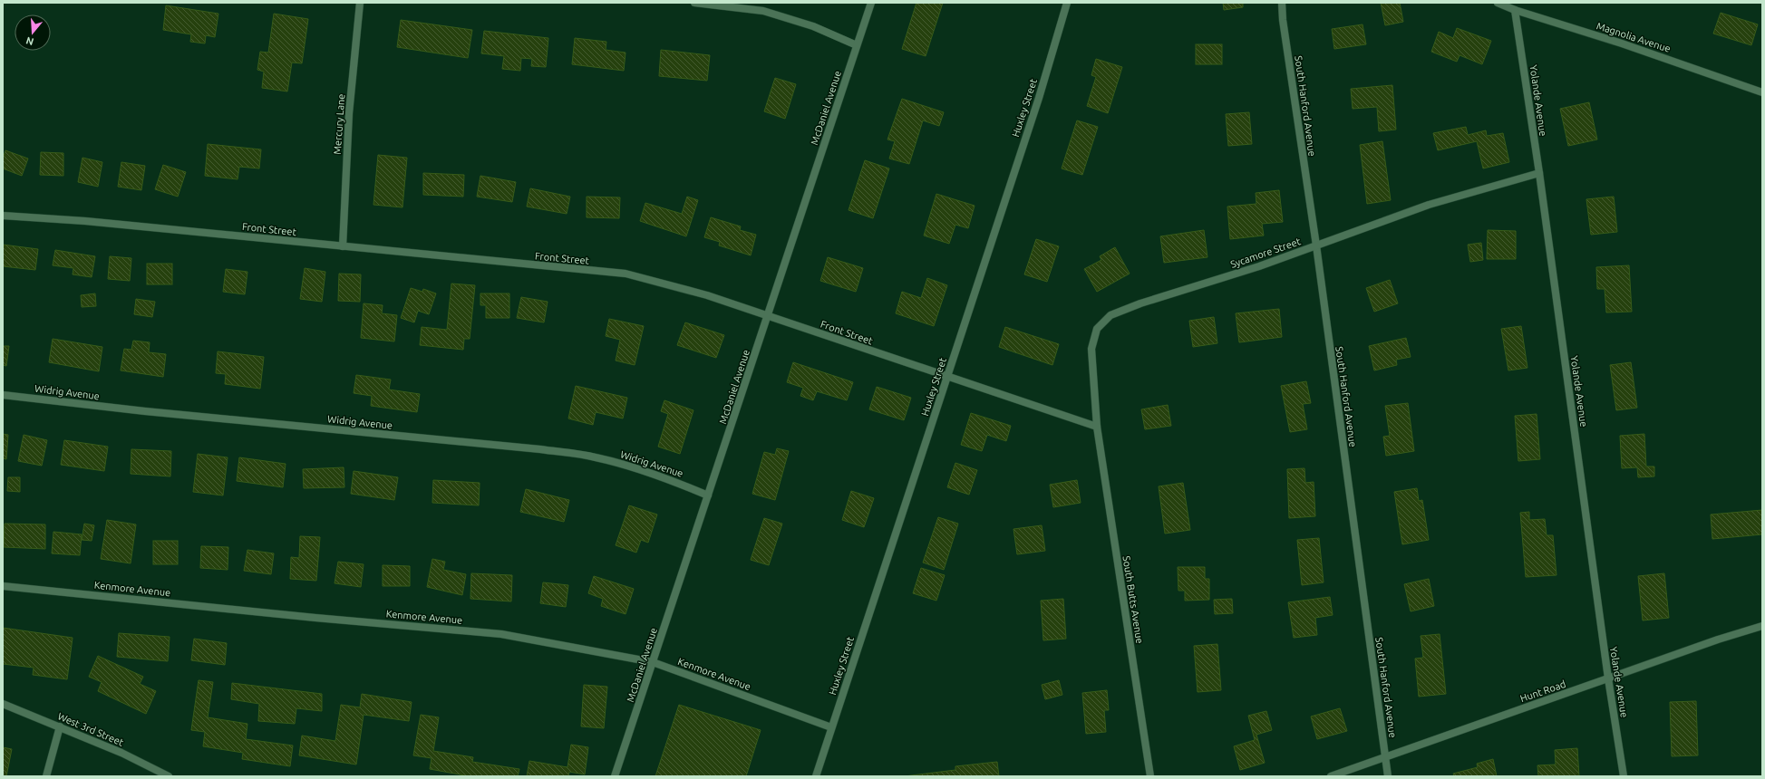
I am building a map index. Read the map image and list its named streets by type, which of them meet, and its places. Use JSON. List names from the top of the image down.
{
  "streets": {
    "street": [
      "Magnolia Avenue",
      "Yolande Avenue",
      "South Hanford Avenue",
      "McDaniel Avenue",
      "Huxley Street",
      "Mercury Lane",
      "Front Street",
      "Sycamore Street",
      "Widrig Avenue",
      "Kenmore Avenue",
      "South Butts Avenue",
      "Hunt Road",
      "West 3rd Street"
    ]
  },
  "crossings": [
    ["Magnolia Avenue", "Yolande Avenue"],
    ["Yolande Avenue", "Sycamore Street"],
    ["Yolande Avenue", "Hunt Road"],
    ["South Hanford Avenue", "Sycamore Street"],
    ["South Hanford Avenue", "Hunt Road"],
    ["McDaniel Avenue", "Front Street"],
    ["McDaniel Avenue", "Widrig Avenue"],
    ["McDaniel Avenue", "Kenmore Avenue"],
    ["Huxley Street", "Front Street"],
    ["Huxley Street", "Kenmore Avenue"],
    ["Mercury Lane", "Front Street"],
    ["Front Street", "Sycamore Street"],
    ["Front Street", "South Butts Avenue"],
    ["Sycamore Street", "South Butts Avenue"]
  ],
  "north": "bottom"
}
